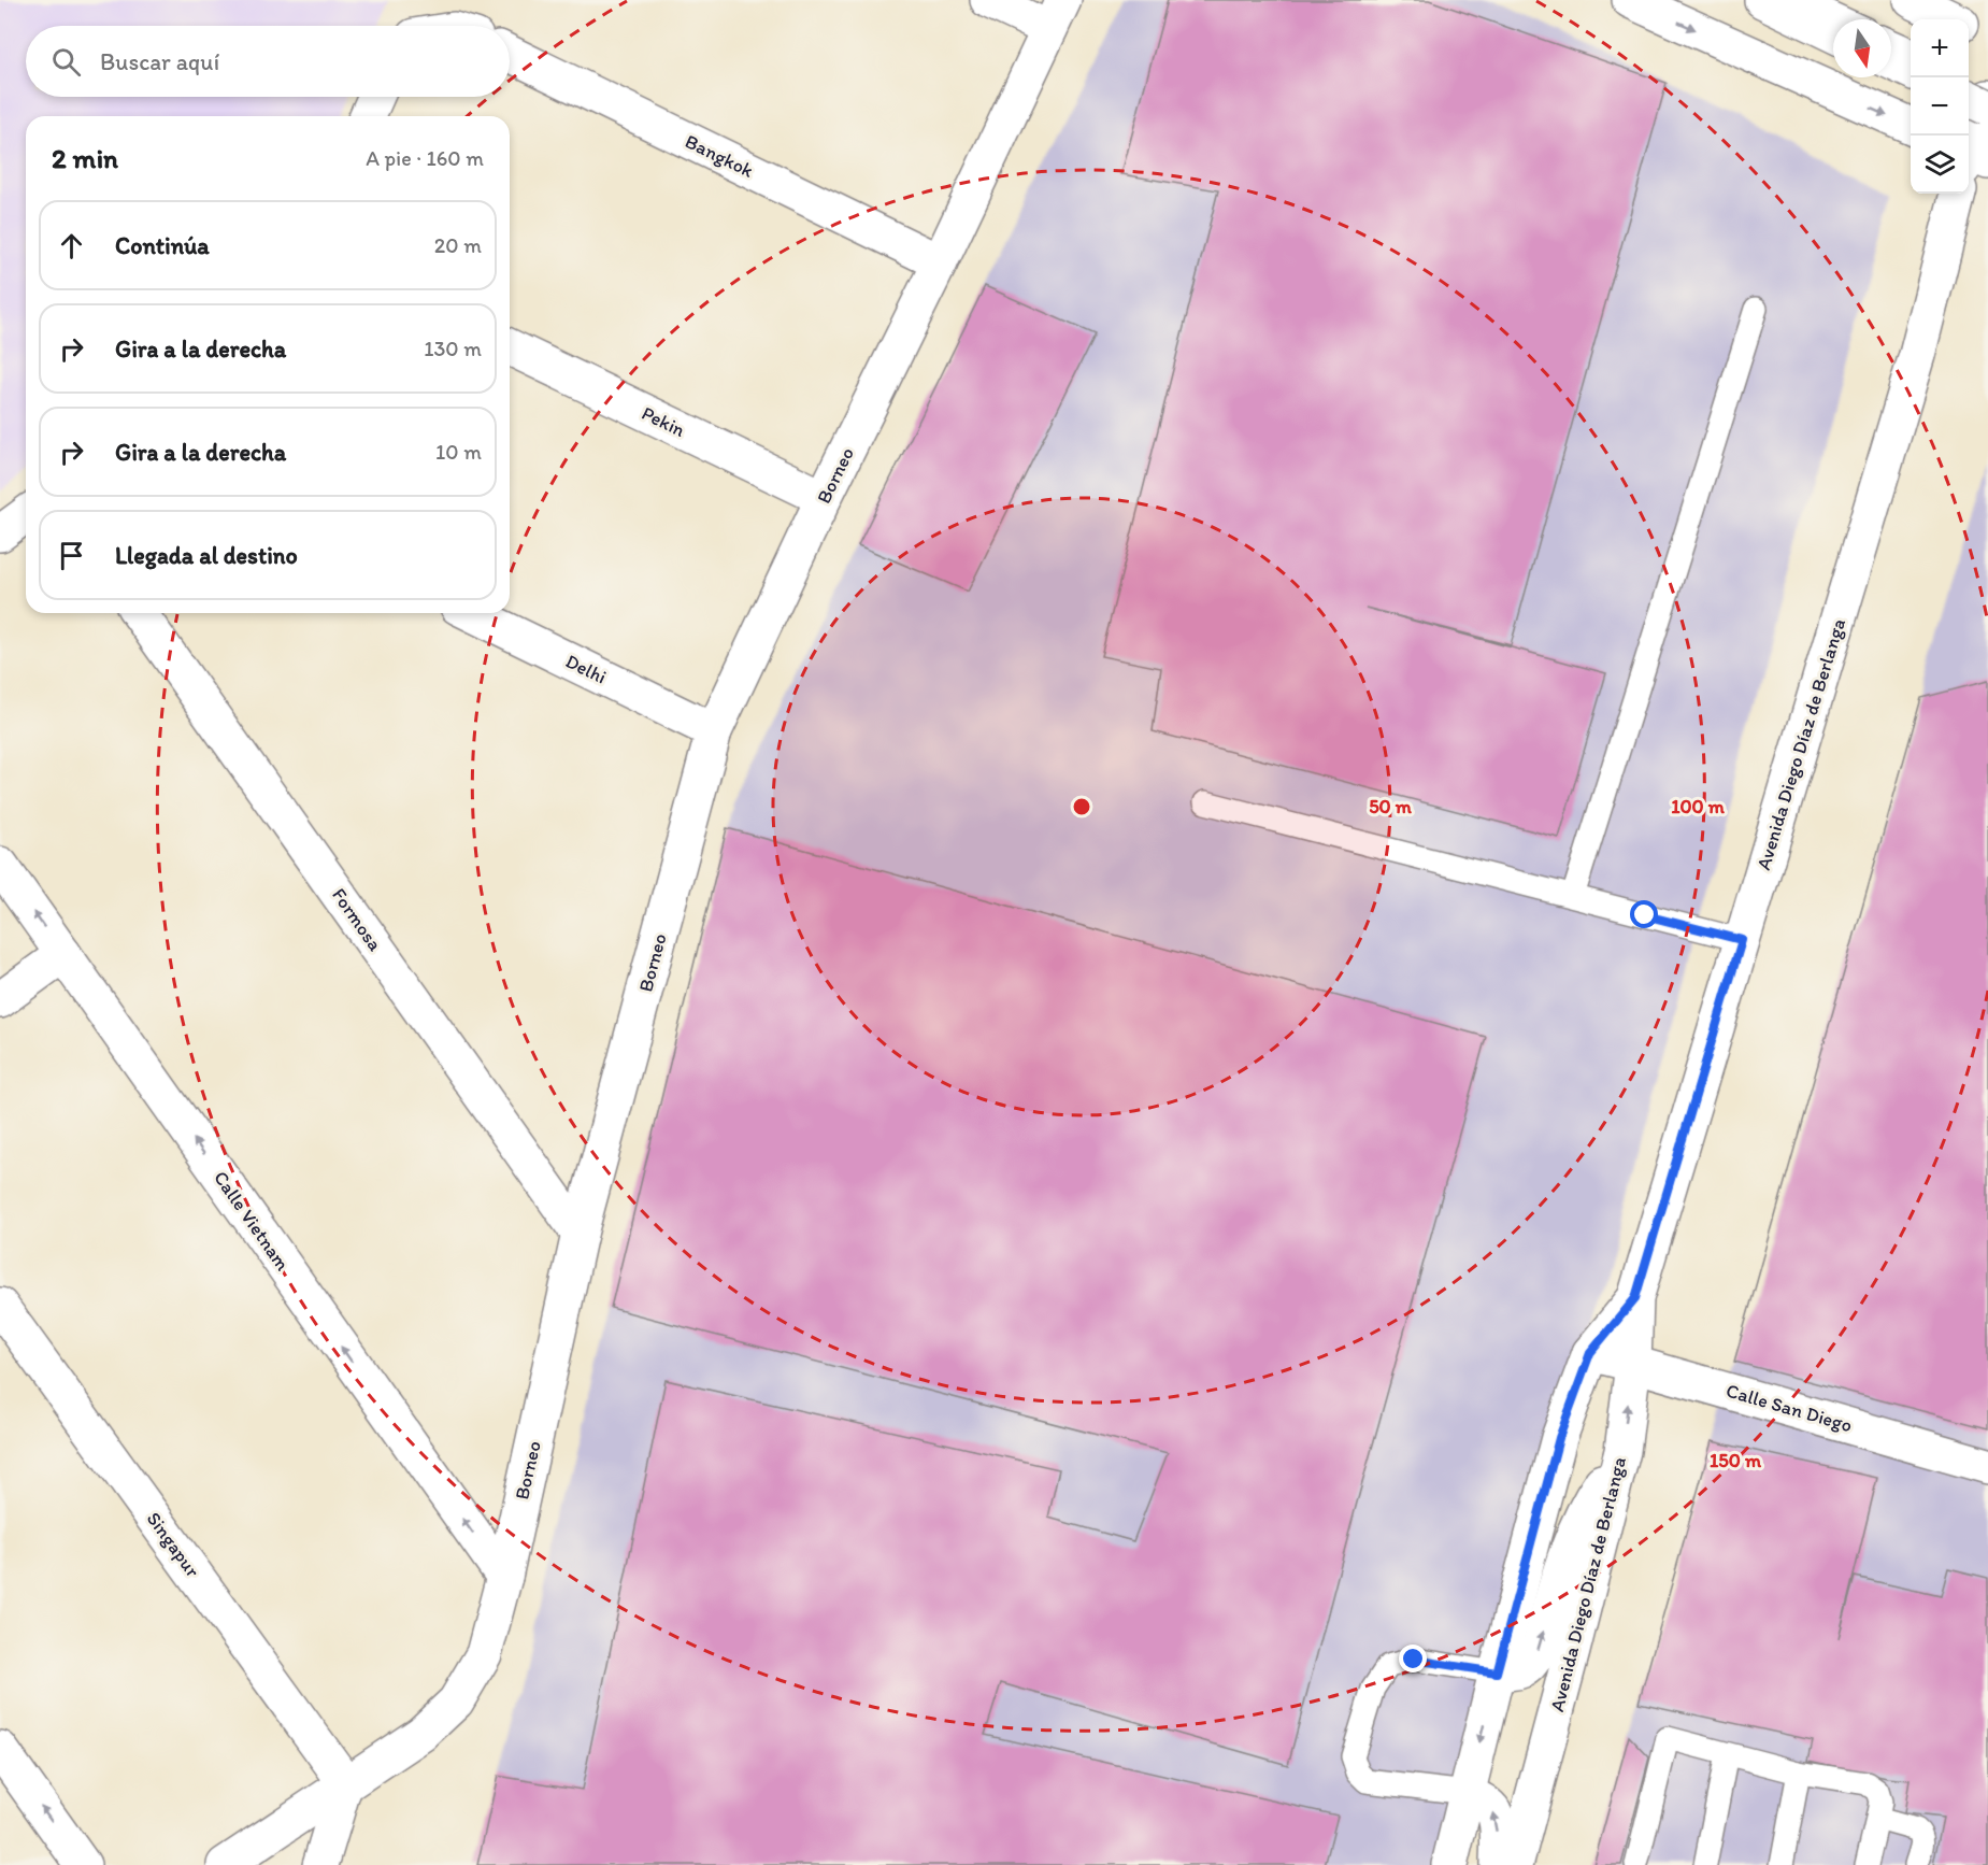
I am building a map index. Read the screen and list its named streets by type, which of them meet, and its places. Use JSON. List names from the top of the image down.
{
  "streets": {
    "main road": [
      "Bangkok",
      "Pekin",
      "Borneo",
      "Delhi",
      "Avenida Diego Díaz de Berlanga",
      "Formosa",
      "Calle Vietnam",
      "Calle San Diego",
      "Singapur"
    ]
  },
  "crossings": [
    ["Bangkok", "Borneo"],
    ["Pekin", "Borneo"],
    ["Borneo", "Delhi"],
    ["Borneo", "Formosa"],
    ["Borneo", "Calle Vietnam"],
    ["Borneo", "Singapur"],
    ["Avenida Diego Díaz de Berlanga", "Calle San Diego"]
  ],
  "one_way": ["Calle Vietnam"],
  "north": "bottom",
  "page": {
    "map_buttons": ["+", "−"],
    "search": "Buscar aquí",
    "heading": ["2 min", "A pie · 160 m"],
    "list": [
      ["Continúa", "20 m"],
      ["Gira a la derecha", "130 m"],
      ["Gira a la derecha", "10 m"],
      "Llegada al destino"
    ]
  },
  "rings": ["50 m", "100 m", "150 m"]
}
